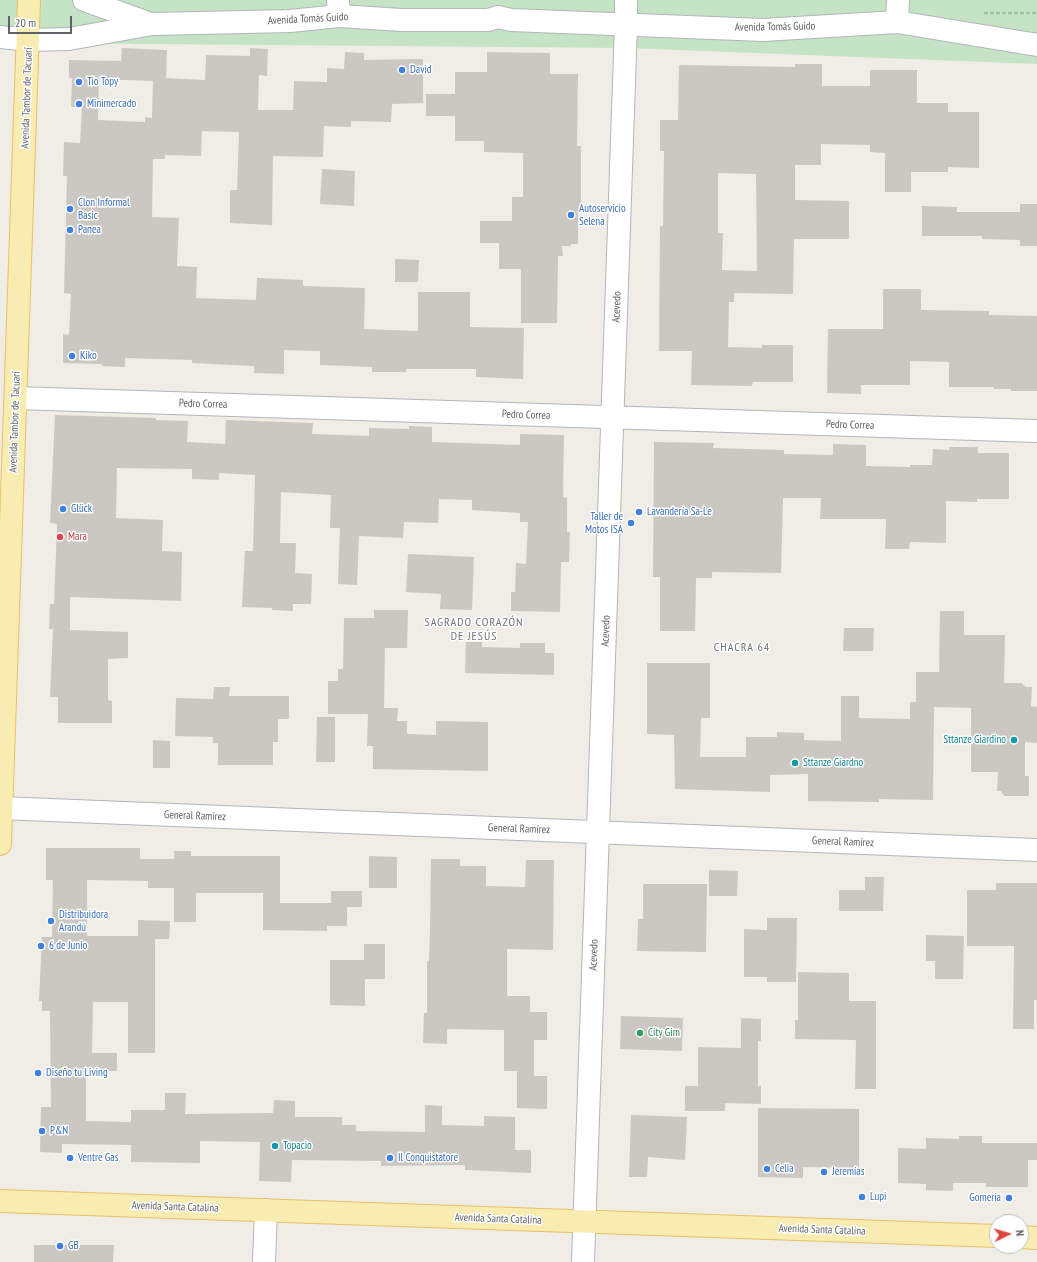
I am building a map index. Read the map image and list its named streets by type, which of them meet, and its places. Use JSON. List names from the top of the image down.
{
  "streets": {
    "main road": ["Avenida Tambor de Tacuarí", "Avenida Santa Catalina"],
    "street": [
      "Avenida Tomás Guido",
      "Acevedo",
      "Pedro Correa",
      "General Ramírez"
    ]
  },
  "crossings": [
    ["Avenida Tomás Guido", "Avenida Tambor de Tacuarí"],
    ["Avenida Tomás Guido", "Acevedo"],
    ["Avenida Tambor de Tacuarí", "Pedro Correa"],
    ["Avenida Tambor de Tacuarí", "General Ramírez"],
    ["Acevedo", "Pedro Correa"],
    ["Acevedo", "General Ramírez"],
    ["Acevedo", "Avenida Santa Catalina"]
  ],
  "districts": ["SAGRADO CORAZÓN DE JESÚS", "CHACRA 64"],
  "places": [
    "David",
    "Tío Topy",
    "Minimercado",
    "Clon Informal Basic",
    "Autoservicio Selena",
    "Panea",
    "Kiko",
    "Glück",
    "Lavandería Sa-Le",
    "Taller de Motos ISA",
    "Mara",
    "Sttanze Giardino",
    "Sttanze Giardno",
    "Distribuidora Arandú",
    "6 de Junio",
    "City Gim",
    "Diseño tu Living",
    "P&N",
    "Topacio",
    "Ventre Gas",
    "Il Conquistatore",
    "Celia",
    "Jeremías",
    "Lupi",
    "Gomería",
    "GB"
  ],
  "scale_bar": "20 m",
  "north": "right"
}
